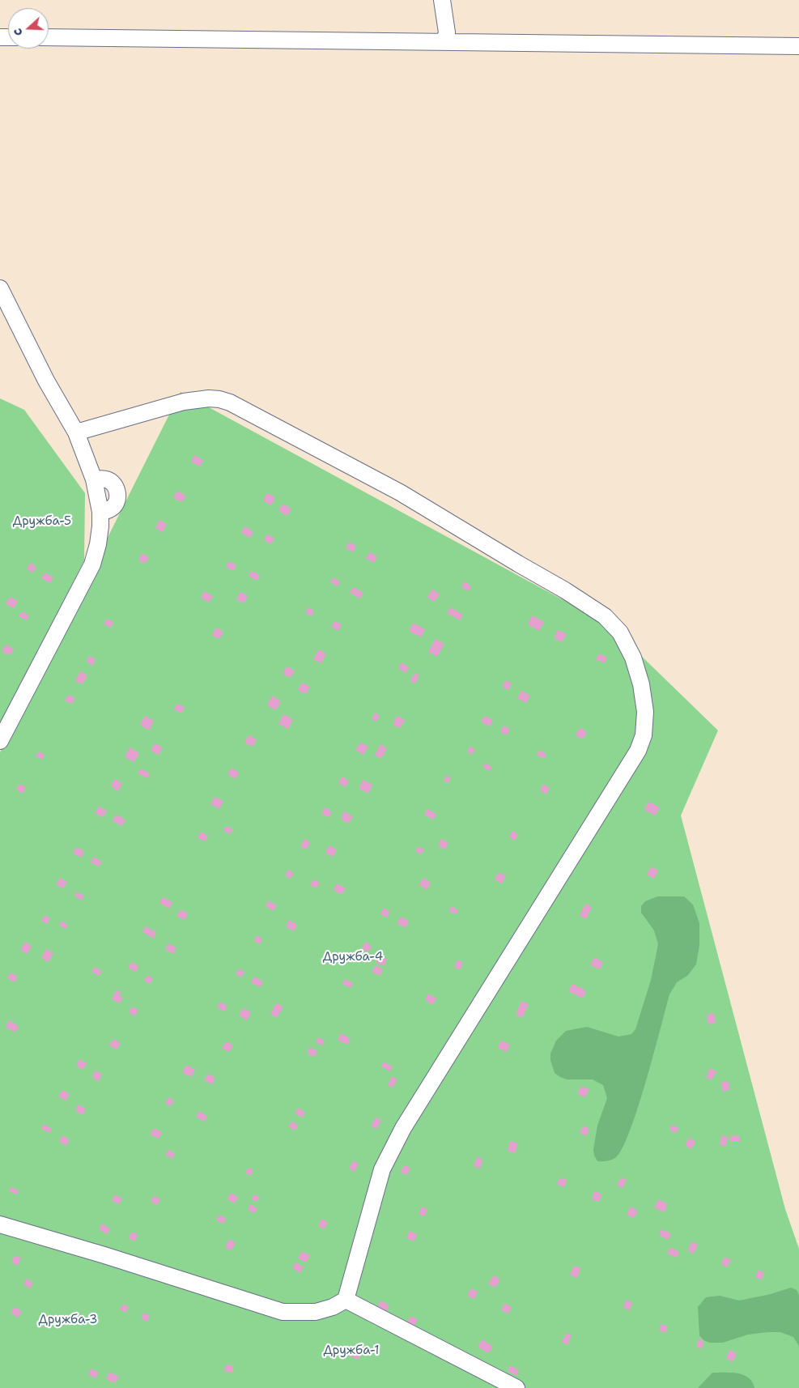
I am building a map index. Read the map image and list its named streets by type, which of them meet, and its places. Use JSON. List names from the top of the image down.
{
  "parks": [
    "Дружба-5",
    "Дружба-4",
    "Дружба-3",
    "Дружба-1"
  ],
  "north": "left"
}
